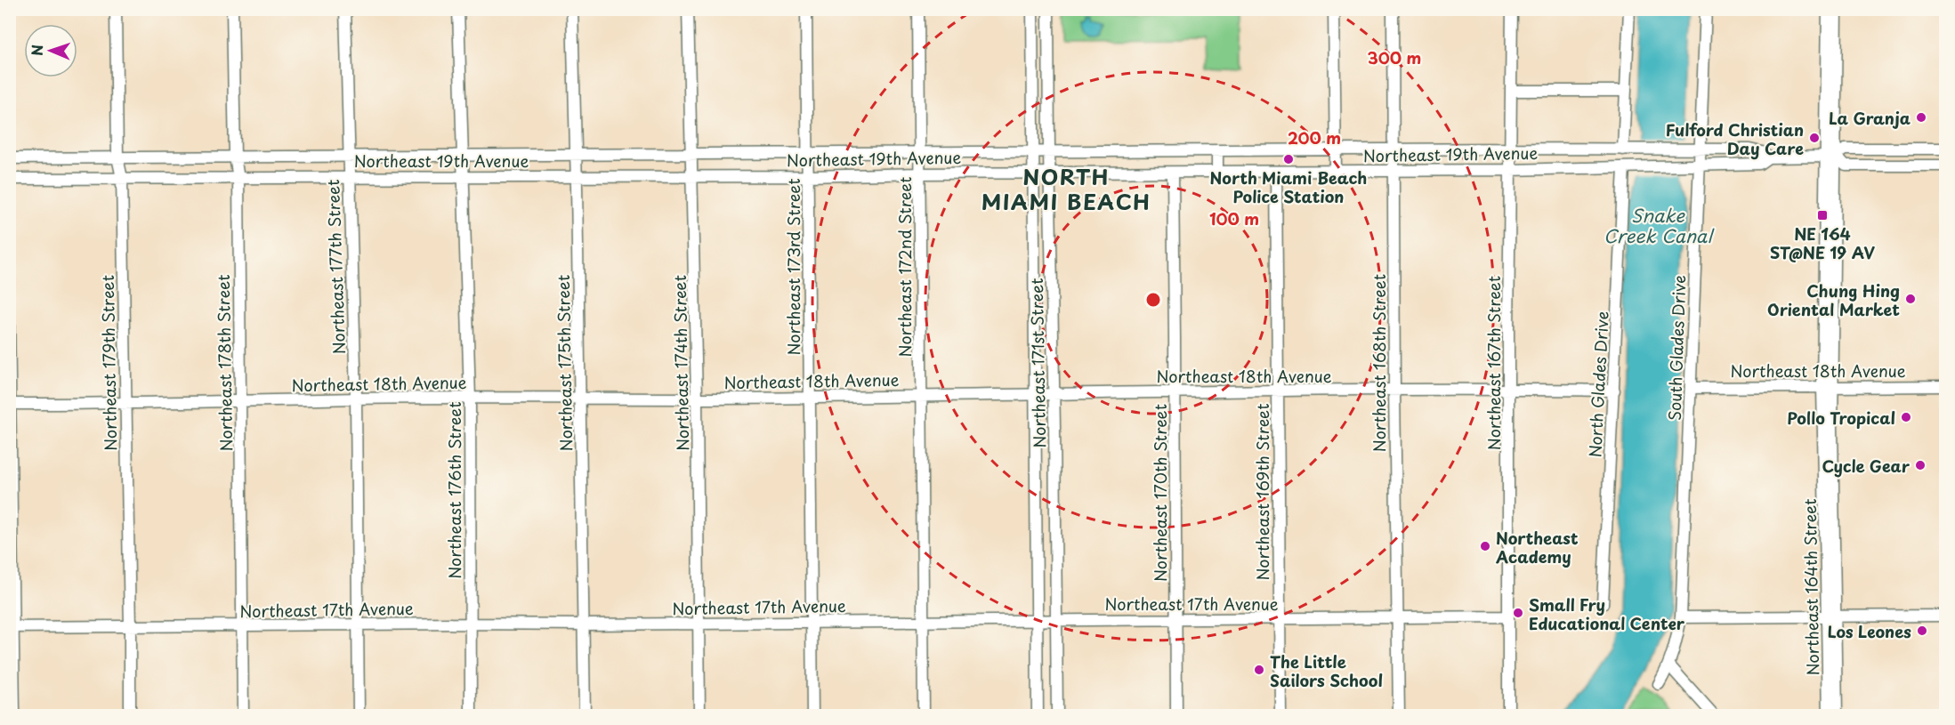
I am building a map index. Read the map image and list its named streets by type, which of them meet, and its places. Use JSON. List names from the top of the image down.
{
  "streets": {
    "street": [
      "Northeast 19th Avenue",
      "Northeast 177th Street",
      "Northeast 173rd Street",
      "Northeast 172nd Street",
      "South Glades Drive",
      "Northeast 179th Street",
      "Northeast 178th Street",
      "Northeast 175th Street",
      "Northeast 174th Street",
      "Northeast 171st Street",
      "Northeast 168th Street",
      "Northeast 167th Street",
      "Northeast 18th Avenue",
      "North Glades Drive",
      "Northeast 176th Street",
      "Northeast 169th Street",
      "Northeast 170th Street",
      "Northeast 164th Street",
      "Northeast 17th Avenue"
    ]
  },
  "crossings": [
    ["Northeast 19th Avenue", "Northeast 177th Street"],
    ["Northeast 19th Avenue", "Northeast 173rd Street"],
    ["Northeast 19th Avenue", "Northeast 172nd Street"],
    ["Northeast 19th Avenue", "South Glades Drive"],
    ["Northeast 19th Avenue", "Northeast 179th Street"],
    ["Northeast 19th Avenue", "Northeast 178th Street"],
    ["Northeast 19th Avenue", "Northeast 175th Street"],
    ["Northeast 19th Avenue", "Northeast 174th Street"],
    ["Northeast 19th Avenue", "Northeast 171st Street"],
    ["Northeast 19th Avenue", "Northeast 168th Street"],
    ["Northeast 19th Avenue", "Northeast 167th Street"],
    ["Northeast 19th Avenue", "North Glades Drive"],
    ["Northeast 19th Avenue", "Northeast 176th Street"],
    ["Northeast 19th Avenue", "Northeast 169th Street"],
    ["Northeast 19th Avenue", "Northeast 170th Street"],
    ["Northeast 19th Avenue", "Northeast 164th Street"],
    ["Northeast 177th Street", "Northeast 18th Avenue"],
    ["Northeast 177th Street", "Northeast 17th Avenue"],
    ["Northeast 173rd Street", "Northeast 18th Avenue"],
    ["Northeast 173rd Street", "Northeast 17th Avenue"],
    ["Northeast 172nd Street", "Northeast 18th Avenue"],
    ["Northeast 172nd Street", "Northeast 17th Avenue"],
    ["South Glades Drive", "Northeast 18th Avenue"],
    ["Northeast 179th Street", "Northeast 18th Avenue"],
    ["Northeast 179th Street", "Northeast 17th Avenue"],
    ["Northeast 178th Street", "Northeast 18th Avenue"],
    ["Northeast 178th Street", "Northeast 17th Avenue"],
    ["Northeast 175th Street", "Northeast 18th Avenue"],
    ["Northeast 175th Street", "Northeast 17th Avenue"],
    ["Northeast 174th Street", "Northeast 18th Avenue"],
    ["Northeast 174th Street", "Northeast 17th Avenue"],
    ["Northeast 171st Street", "Northeast 18th Avenue"],
    ["Northeast 171st Street", "Northeast 17th Avenue"],
    ["Northeast 168th Street", "Northeast 18th Avenue"],
    ["Northeast 168th Street", "Northeast 17th Avenue"],
    ["Northeast 167th Street", "Northeast 18th Avenue"],
    ["Northeast 167th Street", "Northeast 17th Avenue"],
    ["Northeast 18th Avenue", "North Glades Drive"],
    ["Northeast 18th Avenue", "Northeast 176th Street"],
    ["Northeast 18th Avenue", "Northeast 169th Street"],
    ["Northeast 18th Avenue", "Northeast 170th Street"],
    ["Northeast 18th Avenue", "Northeast 164th Street"],
    ["Northeast 176th Street", "Northeast 17th Avenue"],
    ["Northeast 169th Street", "Northeast 17th Avenue"],
    ["Northeast 170th Street", "Northeast 17th Avenue"]
  ],
  "districts": ["NORTH MIAMI BEACH"],
  "water": ["Snake Creek Canal"],
  "places": {
    "other": [
      "La Granja",
      "Fulford Christian Day Care",
      "North Miami Beach Police Station",
      "Chung Hing Oriental Market",
      "Pollo Tropical",
      "Cycle Gear",
      "Northeast Academy",
      "Small Fry Educational Center",
      "Los Leones",
      "The Little Sailors School"
    ],
    "transit": ["NE 164 ST@NE 19 AV"]
  },
  "north": "left",
  "rings": ["300 m", "200 m", "100 m"]
}
